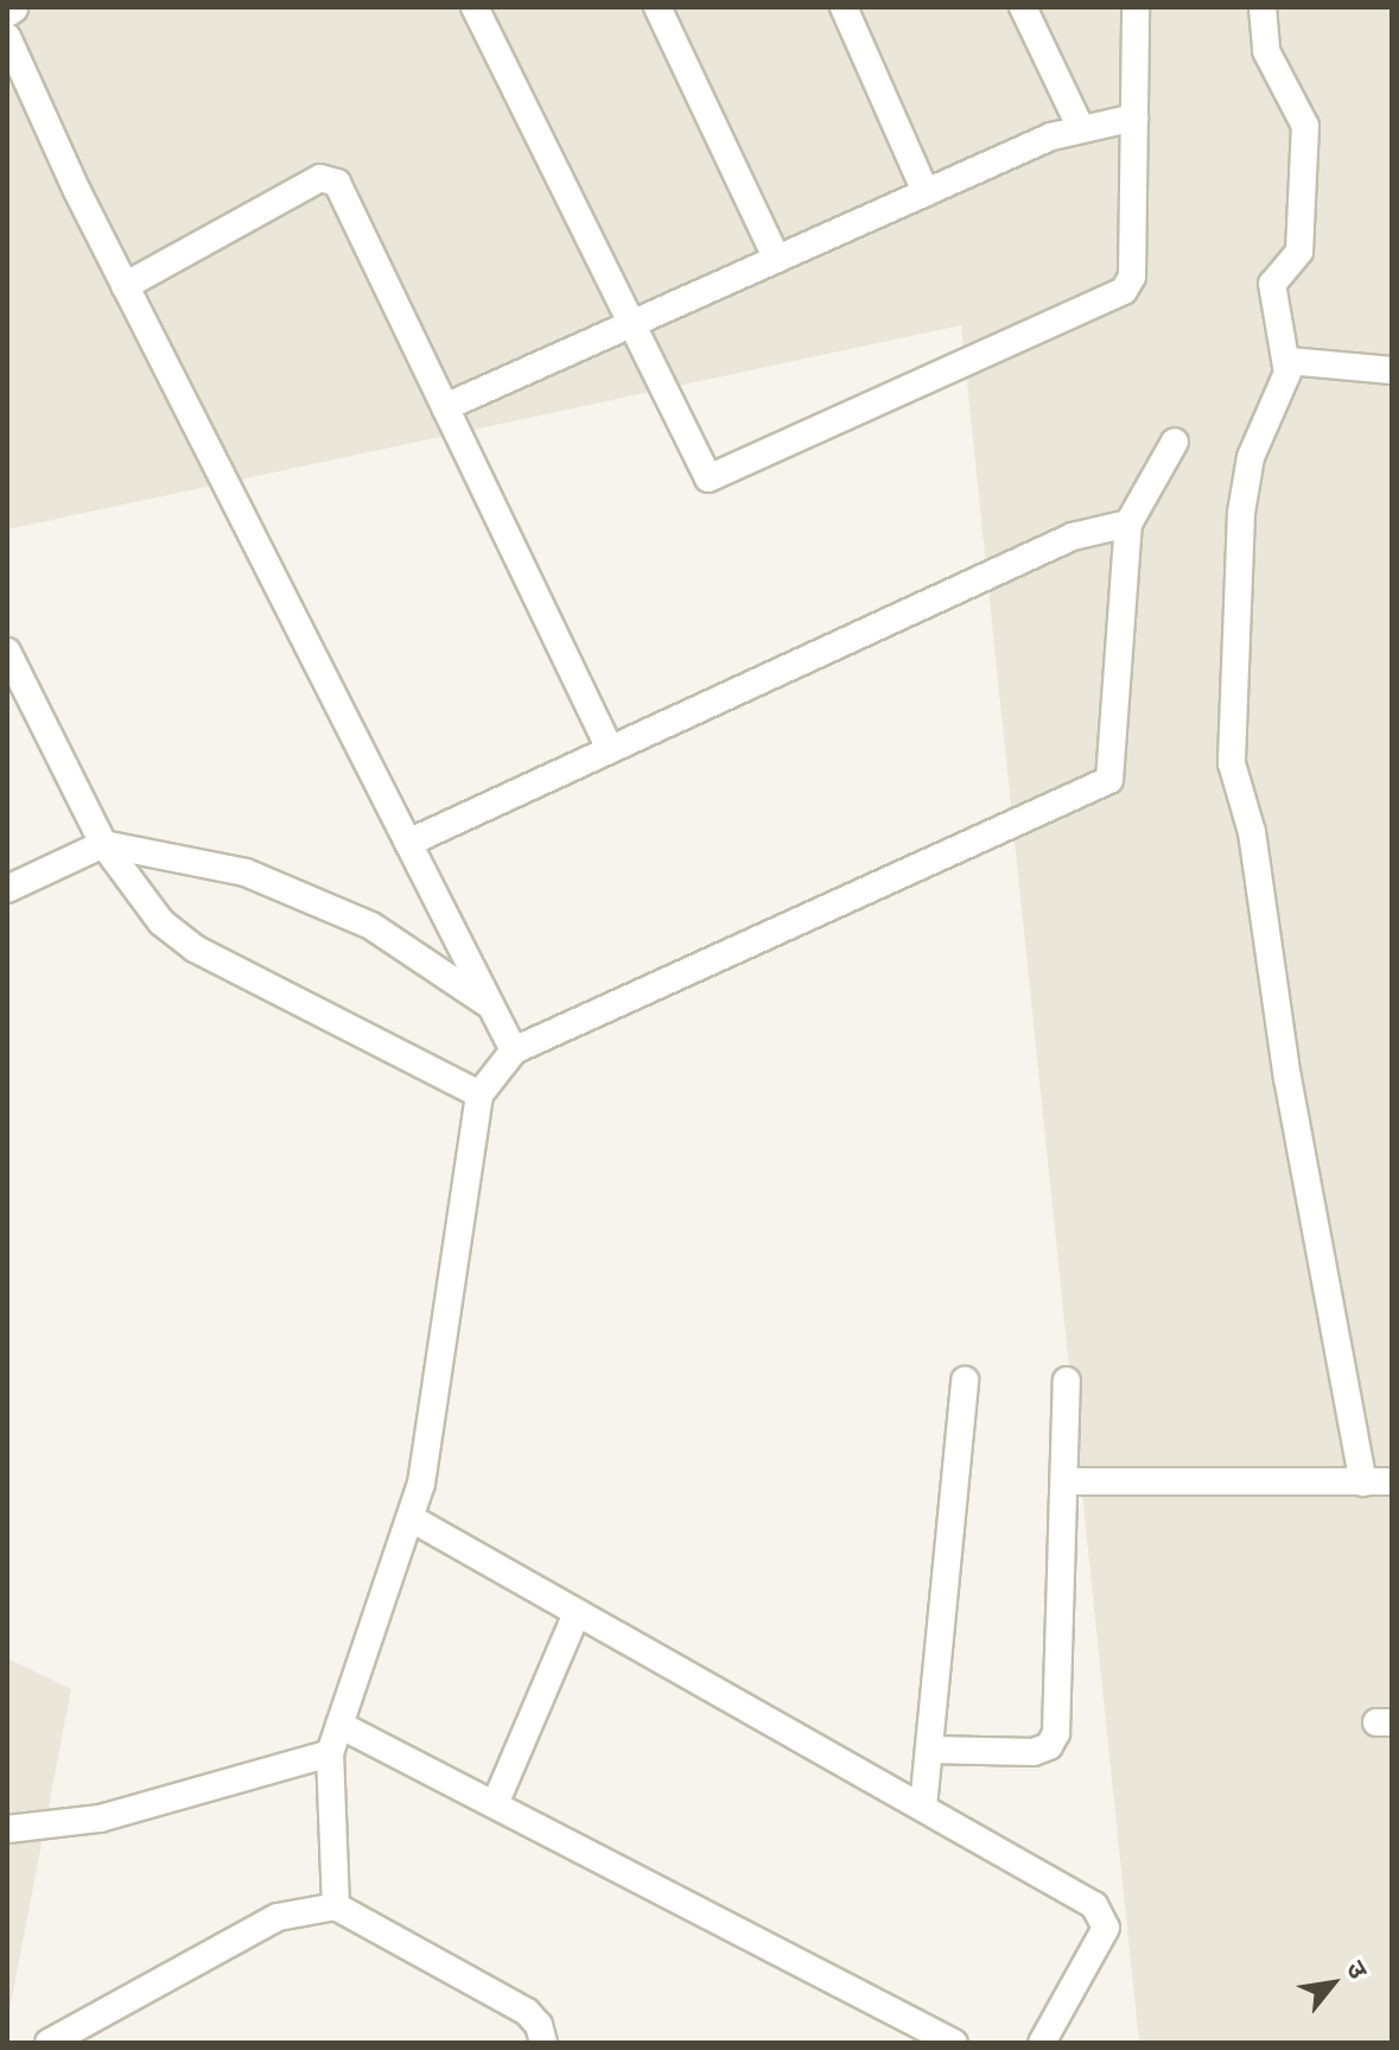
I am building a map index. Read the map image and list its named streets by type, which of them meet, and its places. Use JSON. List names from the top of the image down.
{
  "north": "top right"
}
